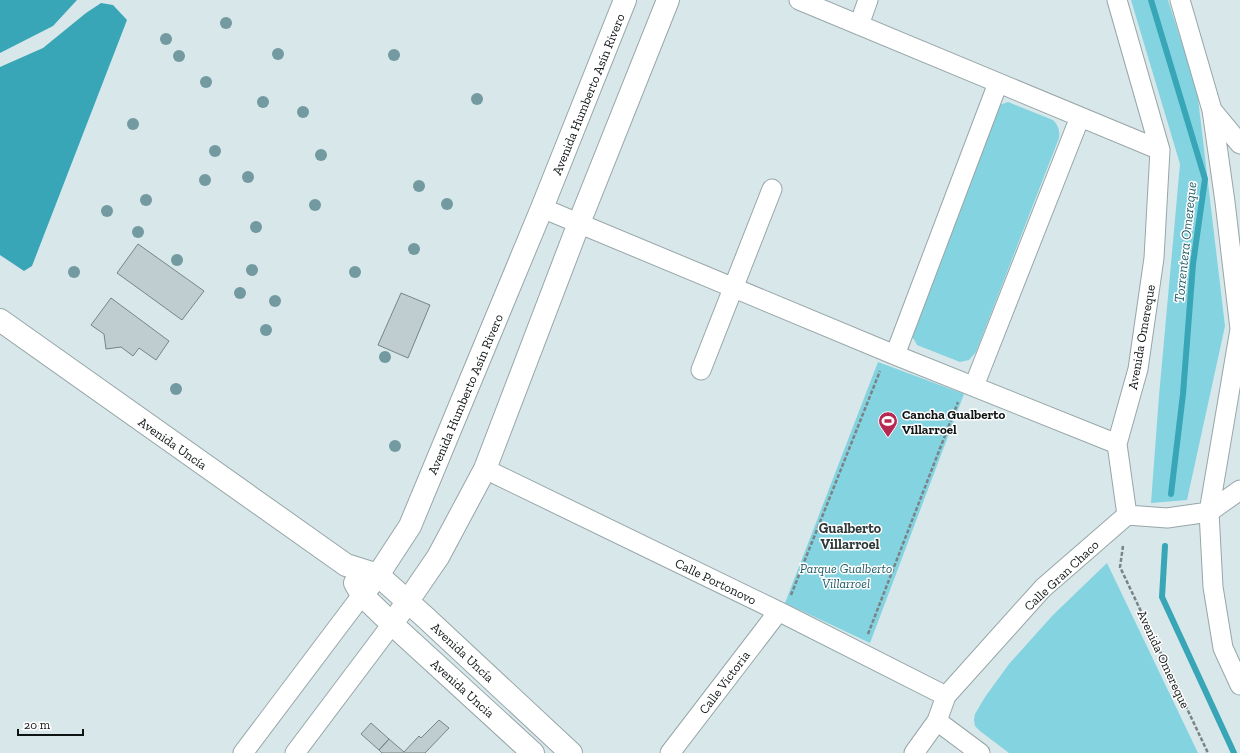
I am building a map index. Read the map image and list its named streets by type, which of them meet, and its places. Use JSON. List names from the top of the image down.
{
  "streets": {
    "street": [
      "Avenida Humberto Asín Rivero",
      "Avenida Omereque",
      "Avenida Uncía",
      "Calle Gran Chaco",
      "Calle Portonovo",
      "Calle Victoria",
      "Avenida Uncia"
    ]
  },
  "crossings": [
    ["Avenida Humberto Asín Rivero", "Avenida Uncía"],
    ["Avenida Omereque", "Calle Gran Chaco"],
    ["Avenida Uncía", "Avenida Uncia"],
    ["Calle Gran Chaco", "Calle Portonovo"],
    ["Calle Portonovo", "Calle Victoria"]
  ],
  "districts": ["Gualberto Villarroel"],
  "water": ["Torrentera Omereque"],
  "parks": ["Parque Gualberto Villarroel"],
  "places": {
    "sports": ["Cancha Gualberto Villarroel"]
  },
  "scale_bar": "20 m"
}
